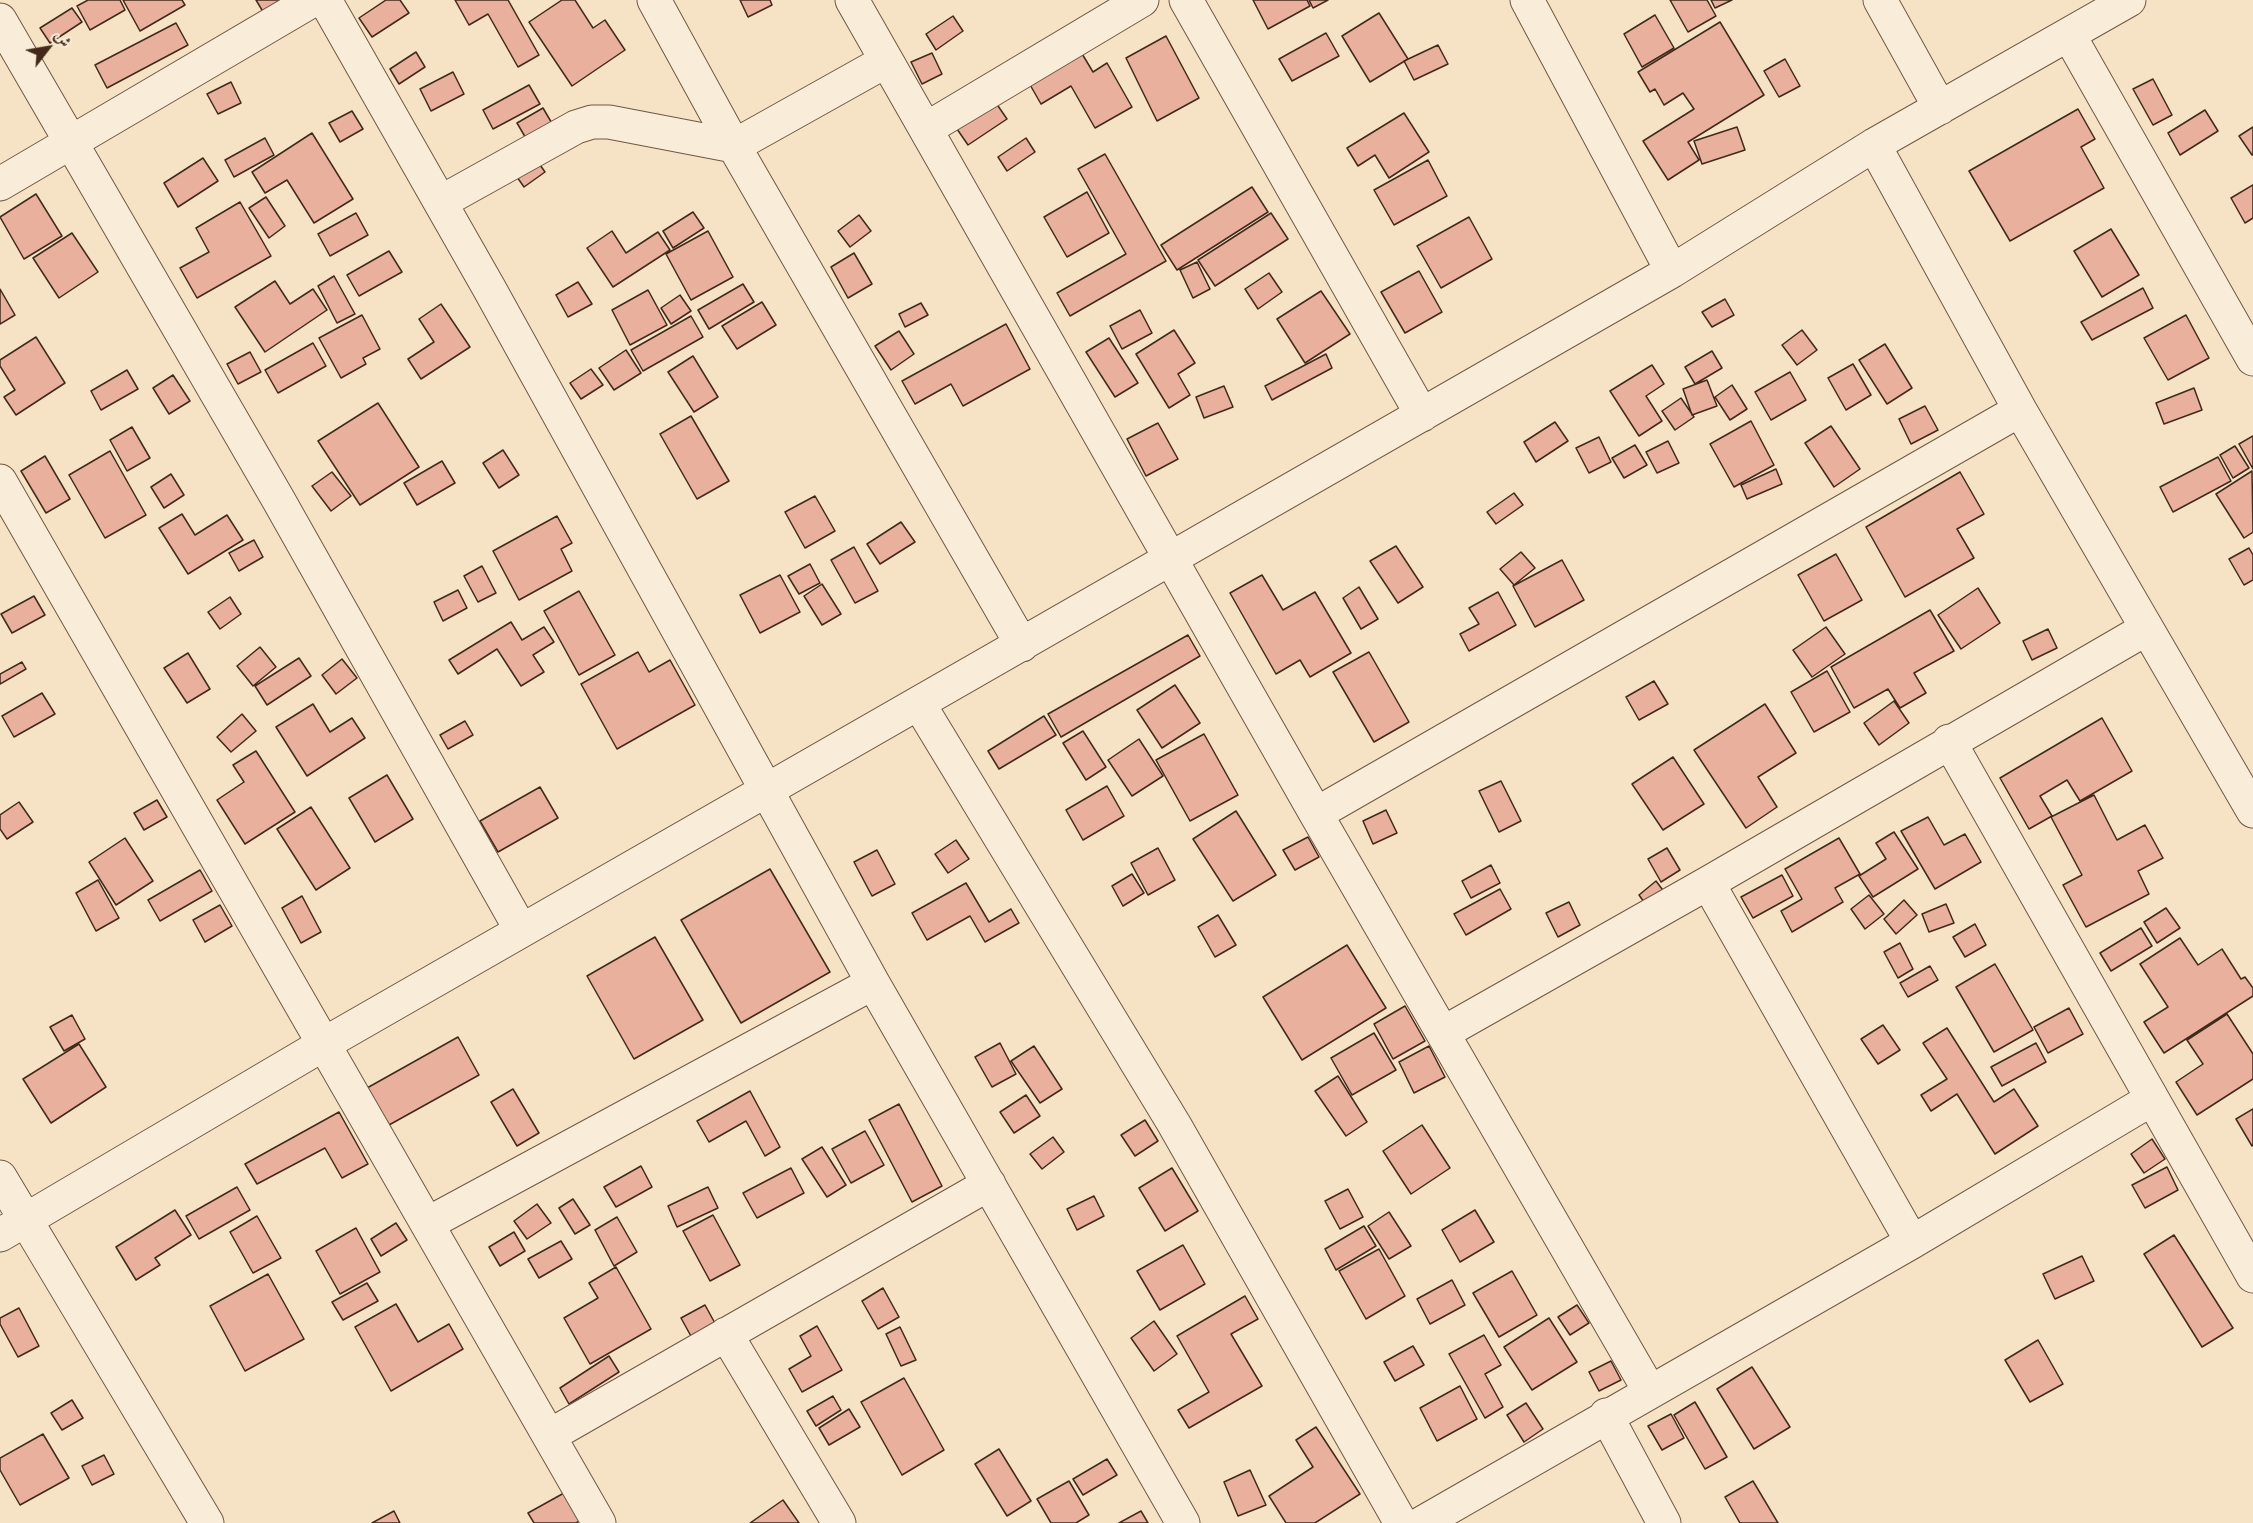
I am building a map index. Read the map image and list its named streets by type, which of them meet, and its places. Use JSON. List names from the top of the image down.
{
  "north": "top right"
}
